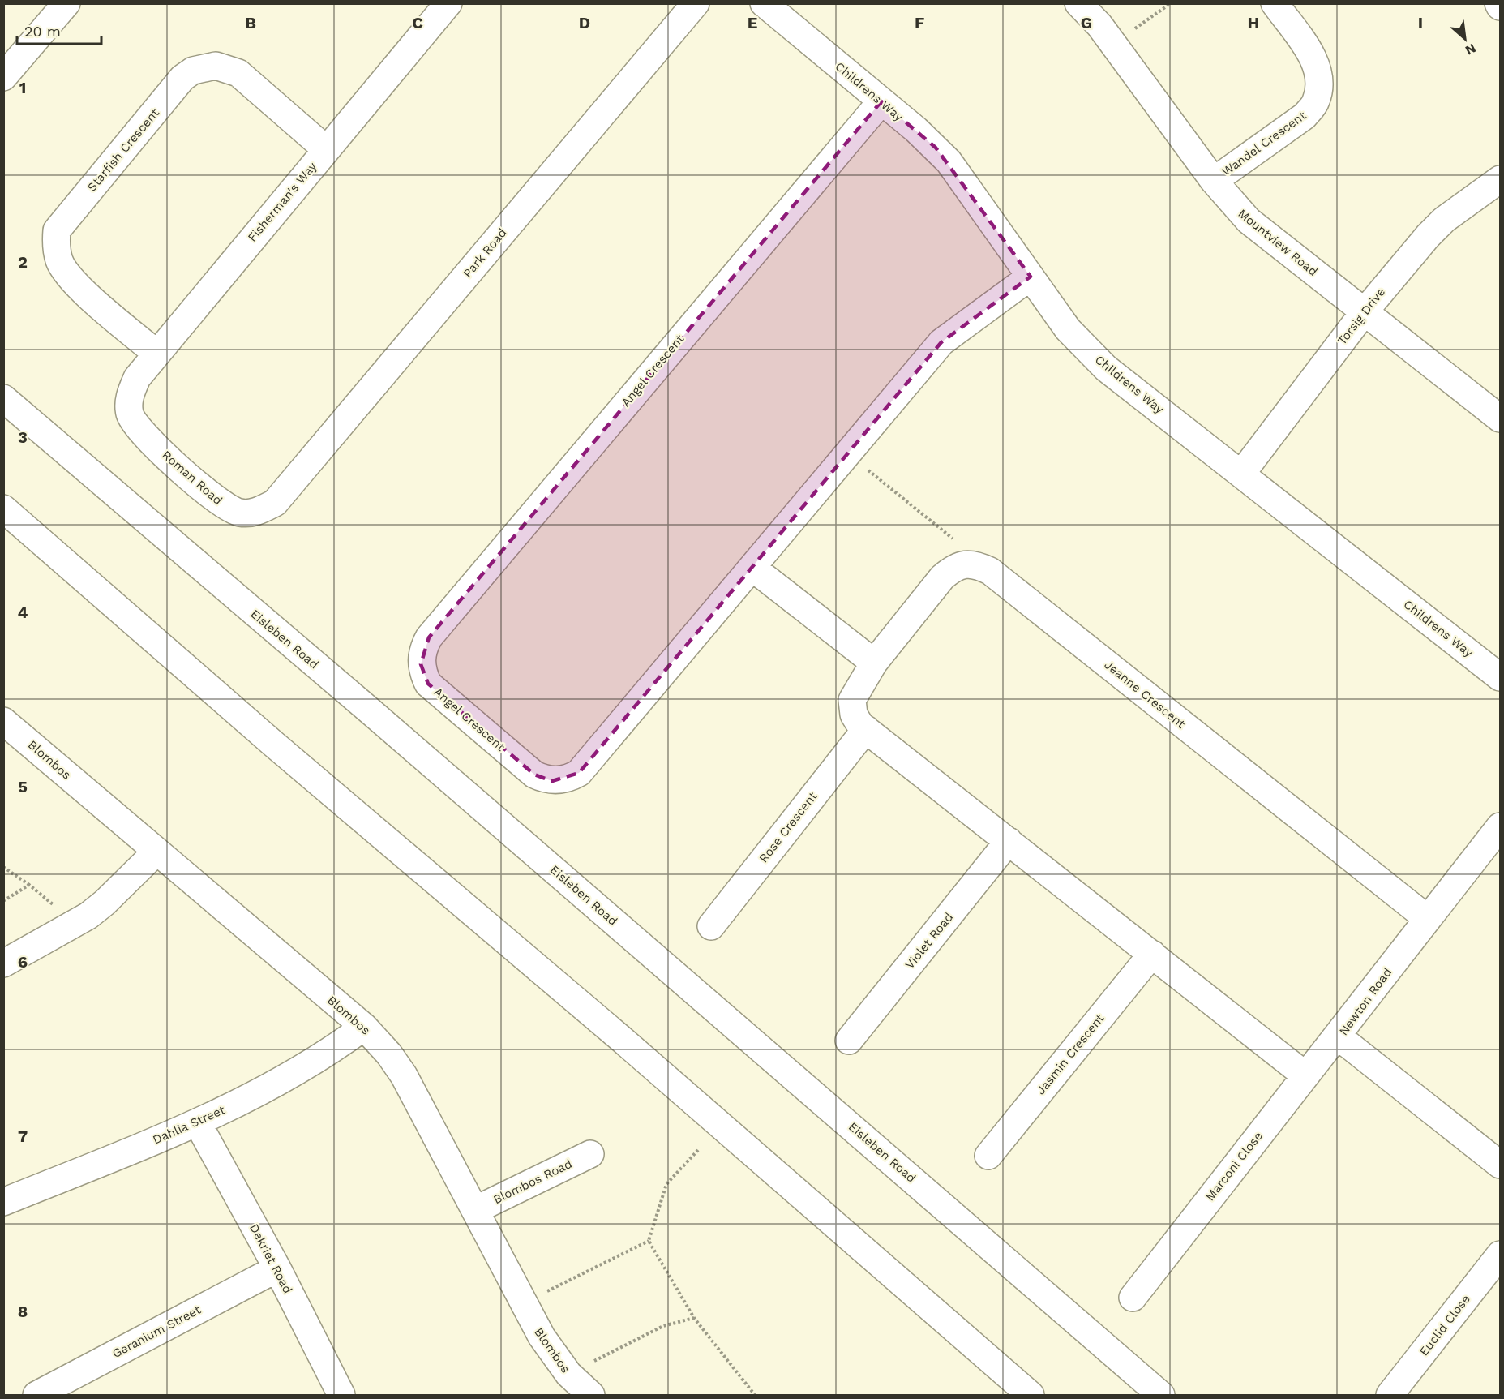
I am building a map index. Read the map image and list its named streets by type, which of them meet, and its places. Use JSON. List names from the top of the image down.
{
  "streets": {
    "street": [
      "Childrens Way",
      "Wandel Crescent",
      "Starfish Crescent",
      "Fisherman's Way",
      "Mountview Road",
      "Park Road",
      "Torsig Drive",
      "Angel Crescent",
      "Roman Road",
      "Eisleben Road",
      "Jeanne Crescent",
      "Blombos",
      "Rose Crescent",
      "Violet Road",
      "Newton Road",
      "Jasmin Crescent",
      "Dahlia Street",
      "Marconi Close",
      "Blombos Road",
      "Dekriet Road",
      "Euclid Close",
      "Geranium Street"
    ]
  },
  "crossings": [
    ["Childrens Way", "Torsig Drive"],
    ["Childrens Way", "Angel Crescent"],
    ["Wandel Crescent", "Mountview Road"],
    ["Starfish Crescent", "Fisherman's Way"],
    ["Fisherman's Way", "Roman Road"],
    ["Mountview Road", "Torsig Drive"],
    ["Park Road", "Roman Road"],
    ["Jeanne Crescent", "Newton Road"],
    ["Blombos", "Dahlia Street"],
    ["Blombos", "Blombos Road"],
    ["Newton Road", "Marconi Close"],
    ["Dahlia Street", "Dekriet Road"],
    ["Dekriet Road", "Geranium Street"]
  ],
  "scale_bar": "20 m",
  "north": "bottom right",
  "grid": {
    "columns": [
      "B",
      "C",
      "D",
      "E",
      "F",
      "G",
      "H",
      "I"
    ],
    "rows": [
      "1",
      "2",
      "3",
      "4",
      "5",
      "6",
      "7",
      "8"
    ]
  }
}
